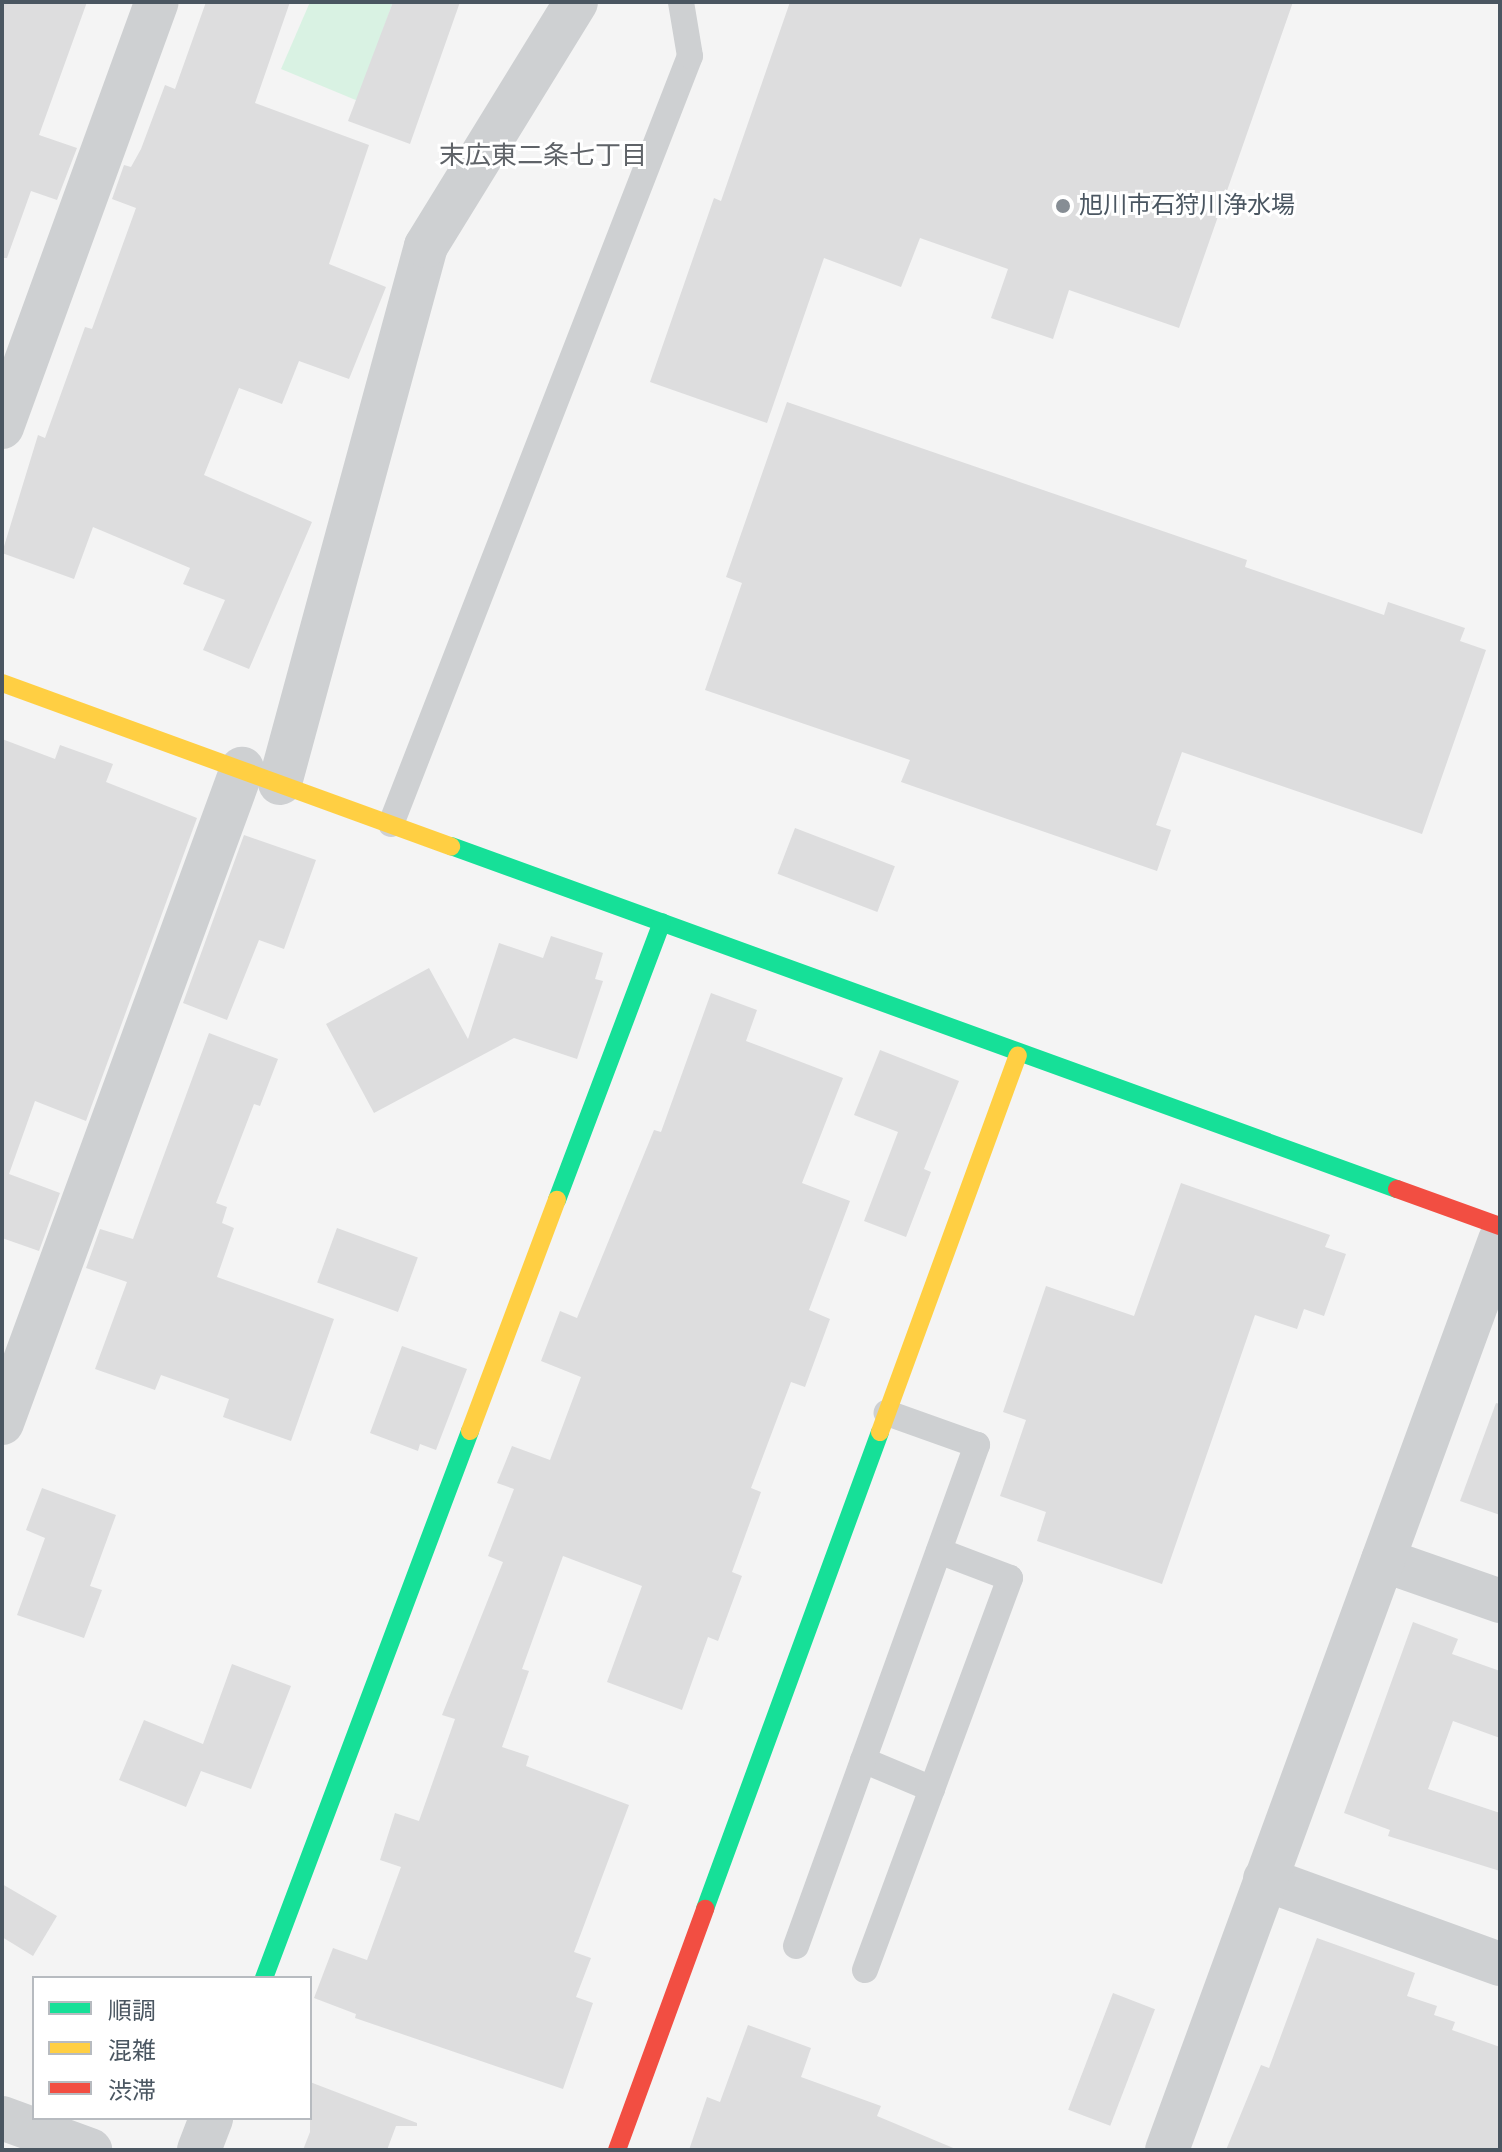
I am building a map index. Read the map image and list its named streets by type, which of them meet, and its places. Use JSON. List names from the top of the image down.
{
  "districts": ["末広東二条七丁目"],
  "places": ["旭川市石狩川浄水場"],
  "legend": ["順調", "混雑", "渋滞"]
}
